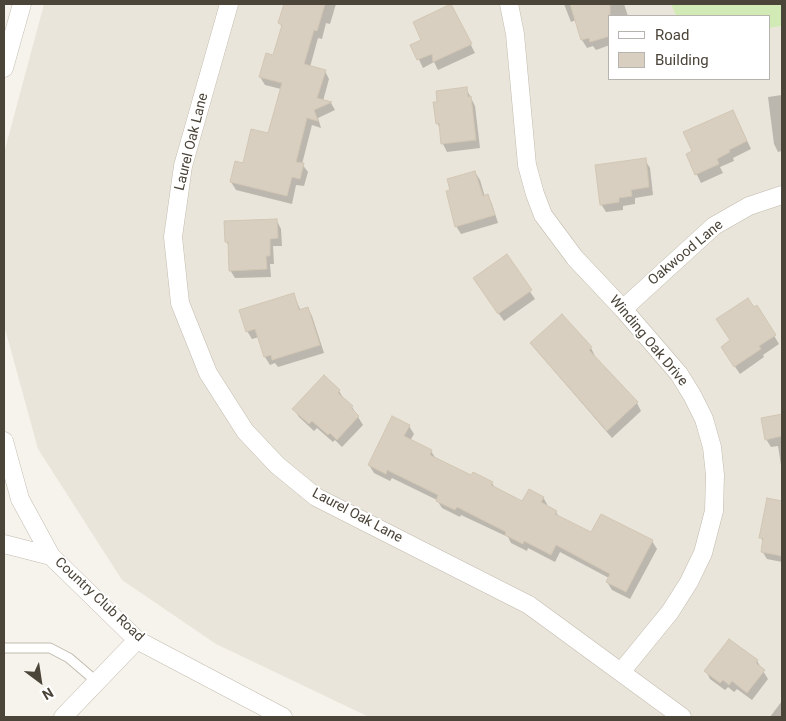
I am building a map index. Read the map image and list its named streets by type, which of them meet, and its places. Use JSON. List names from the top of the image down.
{
  "streets": {
    "street": [
      "Laurel Oak Lane",
      "Oakwood Lane",
      "Winding Oak Drive",
      "Country Club Road"
    ]
  },
  "crossings": [
    ["Laurel Oak Lane", "Winding Oak Drive"],
    ["Oakwood Lane", "Winding Oak Drive"]
  ],
  "legend": ["Road", "Building"],
  "north": "bottom right"
}
